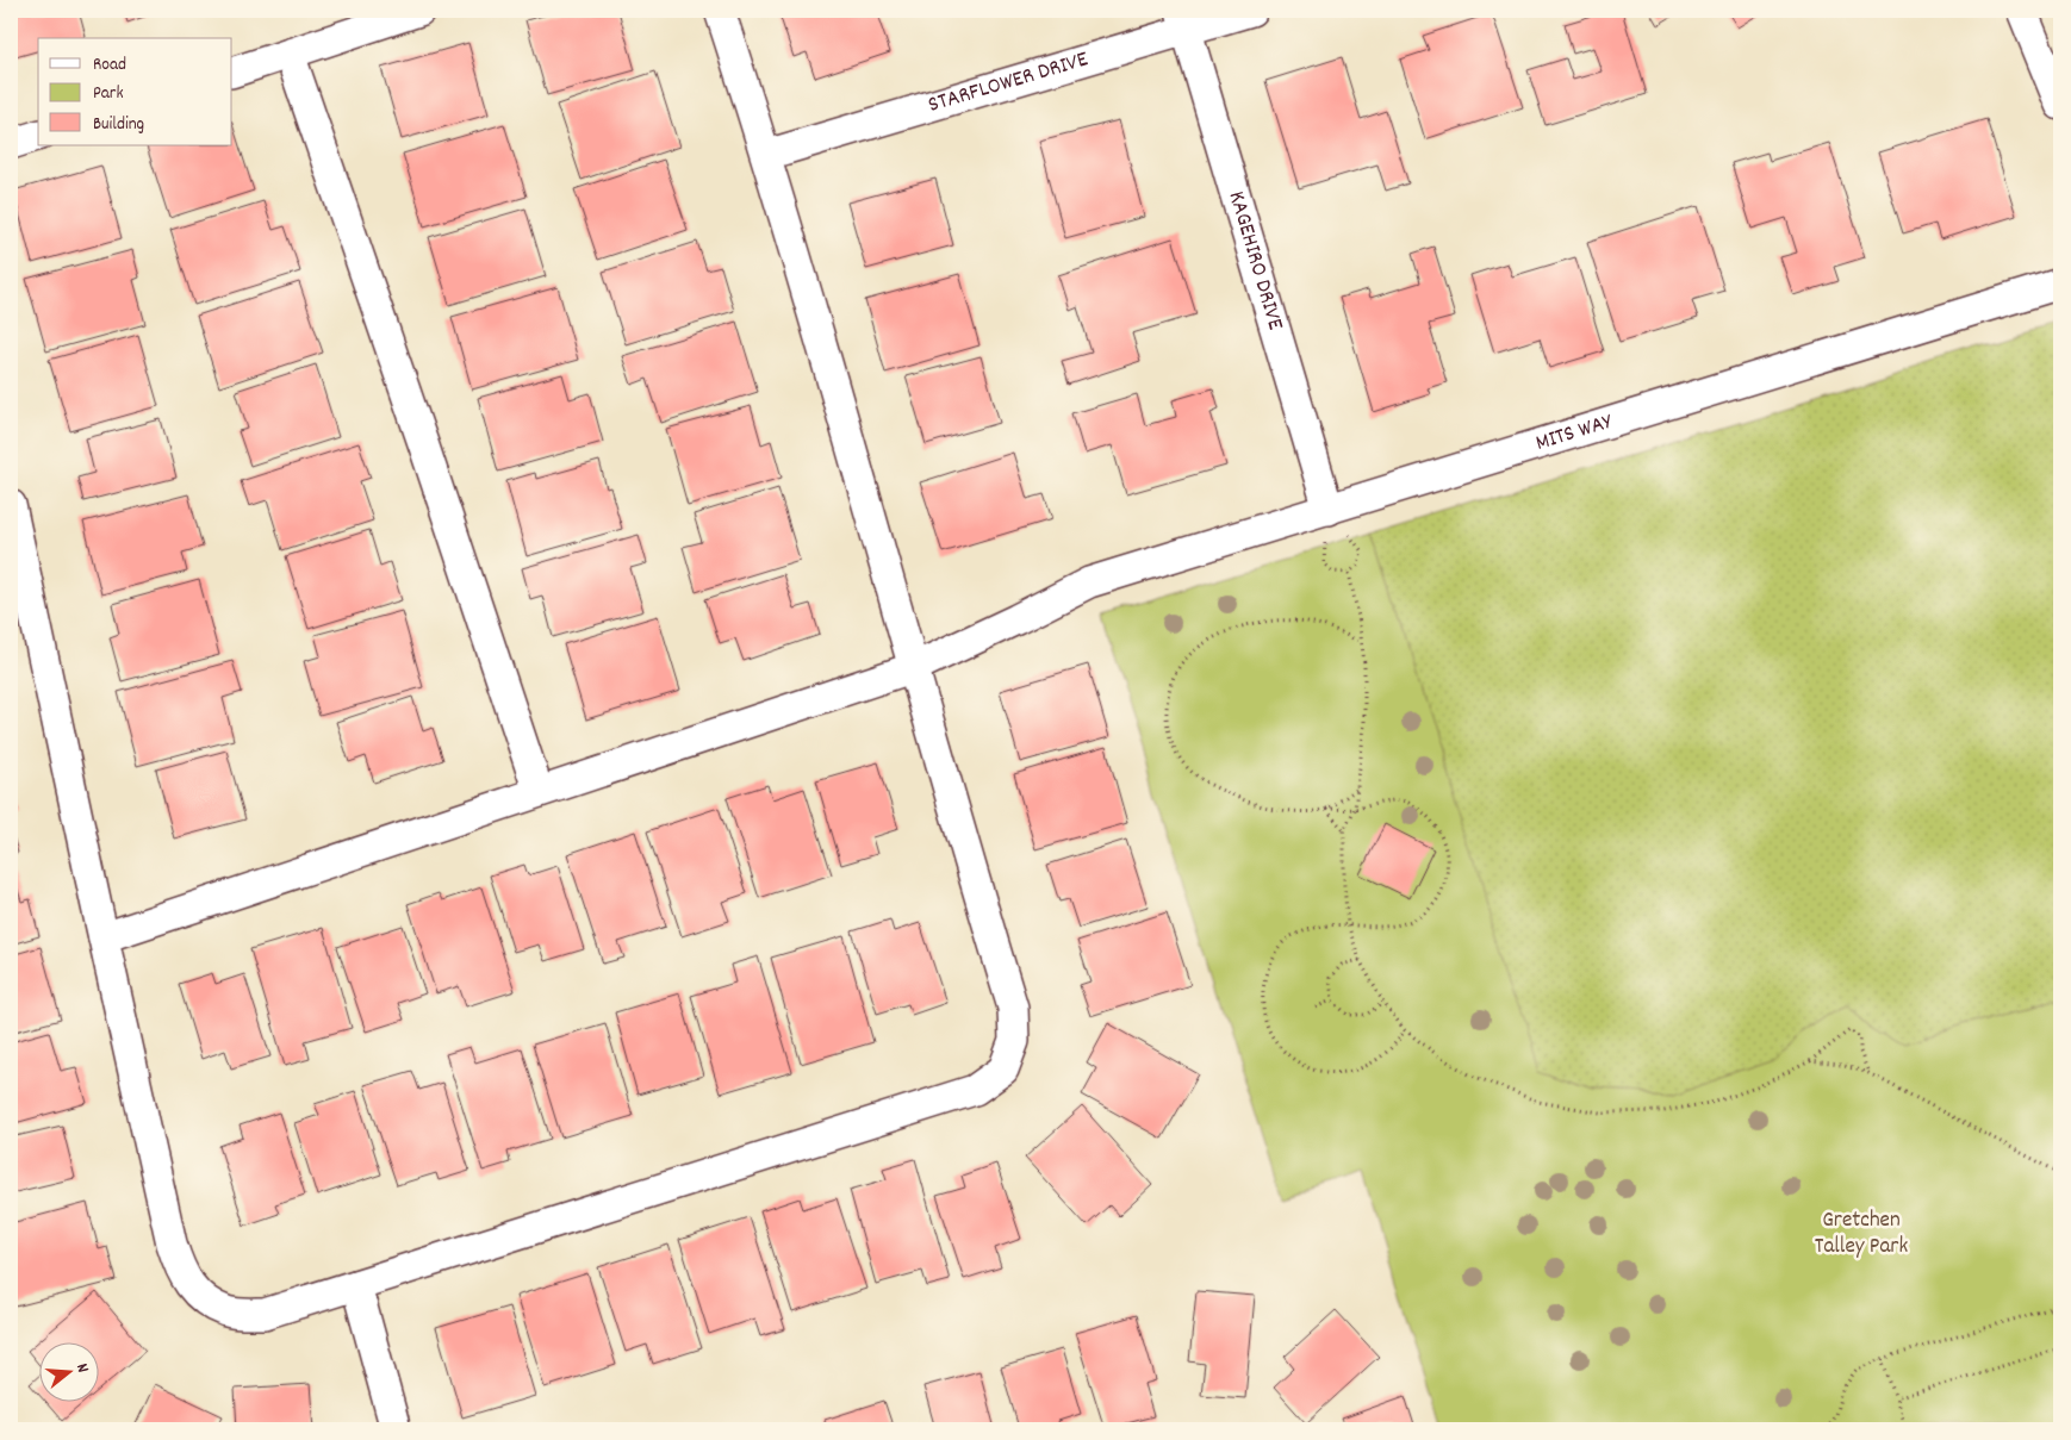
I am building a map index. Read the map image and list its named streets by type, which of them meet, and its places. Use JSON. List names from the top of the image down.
{
  "streets": {
    "street": ["STARFLOWER DRIVE", "KAGEHIRO DRIVE", "MITS WAY"]
  },
  "crossings": [
    ["STARFLOWER DRIVE", "KAGEHIRO DRIVE"],
    ["KAGEHIRO DRIVE", "MITS WAY"]
  ],
  "parks": ["Gretchen Talley Park"],
  "legend": ["Road", "Park", "Building"],
  "north": "right"
}
